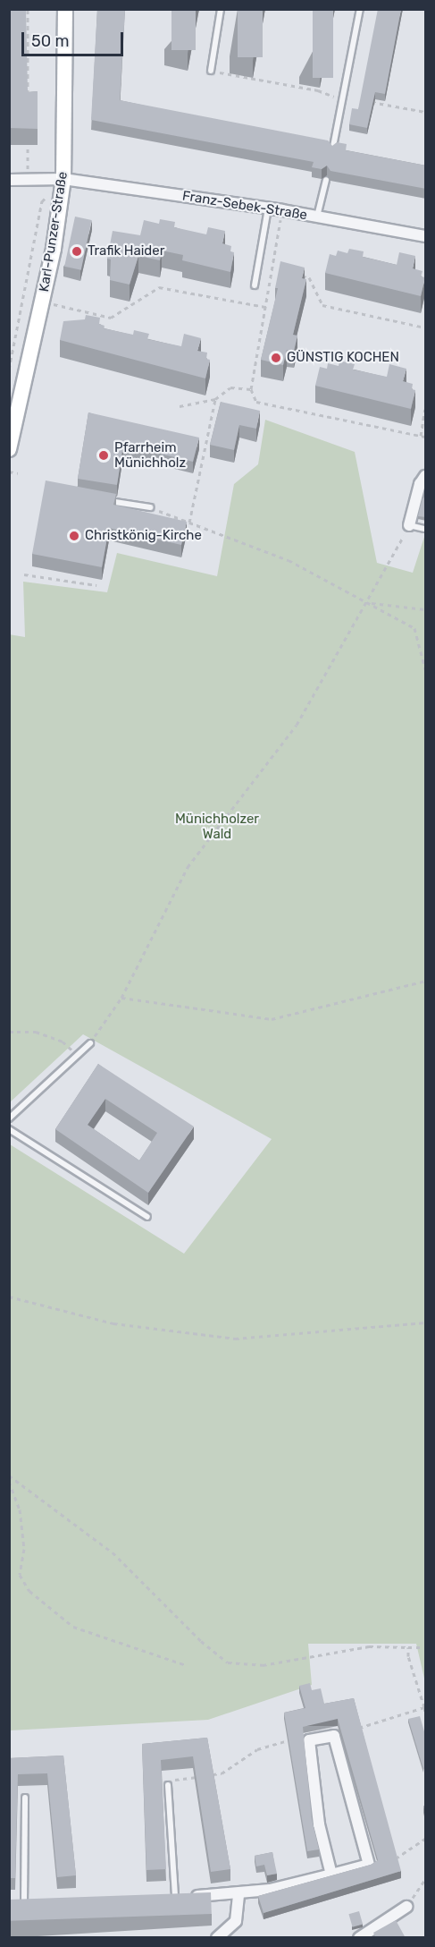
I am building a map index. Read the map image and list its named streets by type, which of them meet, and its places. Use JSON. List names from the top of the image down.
{
  "streets": {
    "street": ["Franz-Sebek-Straße", "Karl-Punzer-Straße"]
  },
  "crossings": [
    ["Franz-Sebek-Straße", "Karl-Punzer-Straße"]
  ],
  "parks": ["Münichholzer Wald"],
  "places": [
    "Trafik Haider",
    "GÜNSTIG KOCHEN",
    "Pfarrheim Münichholz",
    "Christkönig-Kirche"
  ],
  "scale_bar": "50 m"
}
